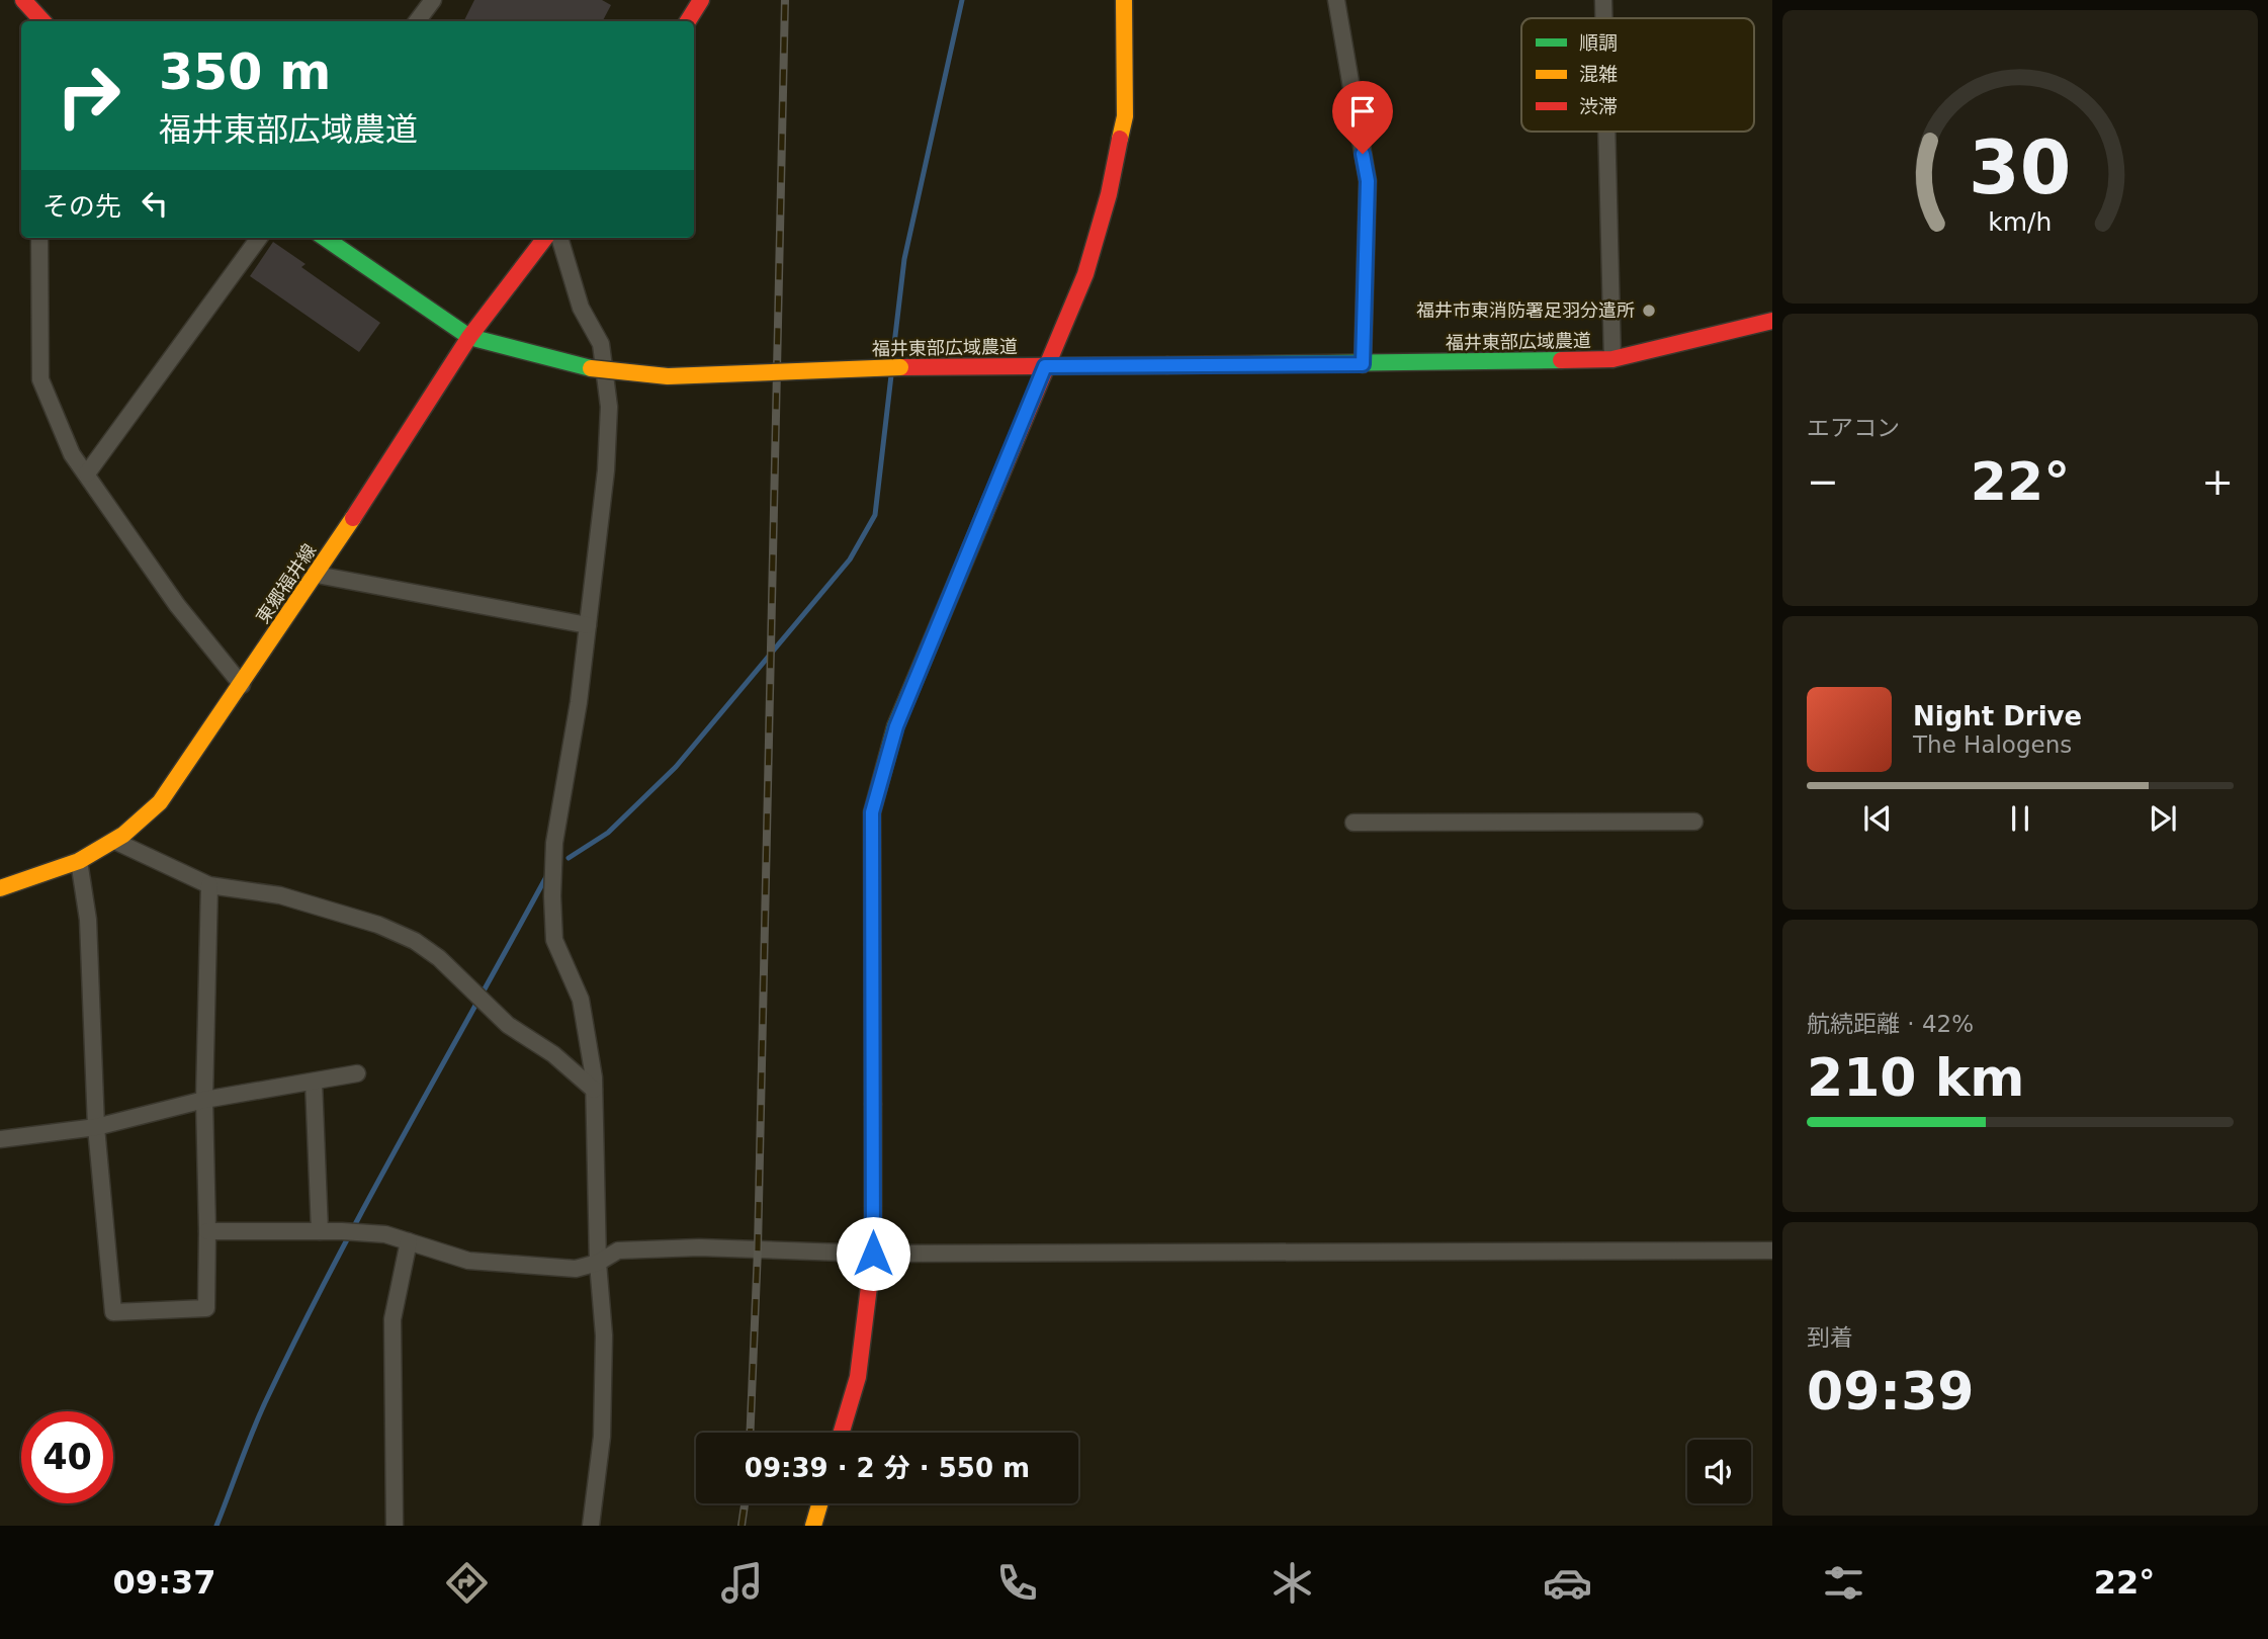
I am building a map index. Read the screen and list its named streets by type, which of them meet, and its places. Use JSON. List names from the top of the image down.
{
  "streets": {
    "street": ["福井東部広域農道", "東郷福井線"]
  },
  "crossings": [
    ["福井東部広域農道", "東郷福井線"]
  ],
  "places": ["福井市東消防署足羽分遣所"],
  "legend": ["順調", "混雑", "渋滞"],
  "page": {
    "turn": ["350 m", "福井東部広域農道"],
    "then": "その先",
    "tile": [
      "エアコン",
      ["航続距離 · 42%", "210 km"],
      ["到着", "09:39"]
    ],
    "heat": ["−", "22°", "+"],
    "song": ["Night Drive", "The Halogens"],
    "limit": "40",
    "trip": "09:39 · 2 分 · 550 m",
    "tabs": ["09:37", "22°"],
    "gauge": ["30", "km/h"]
  }
}
